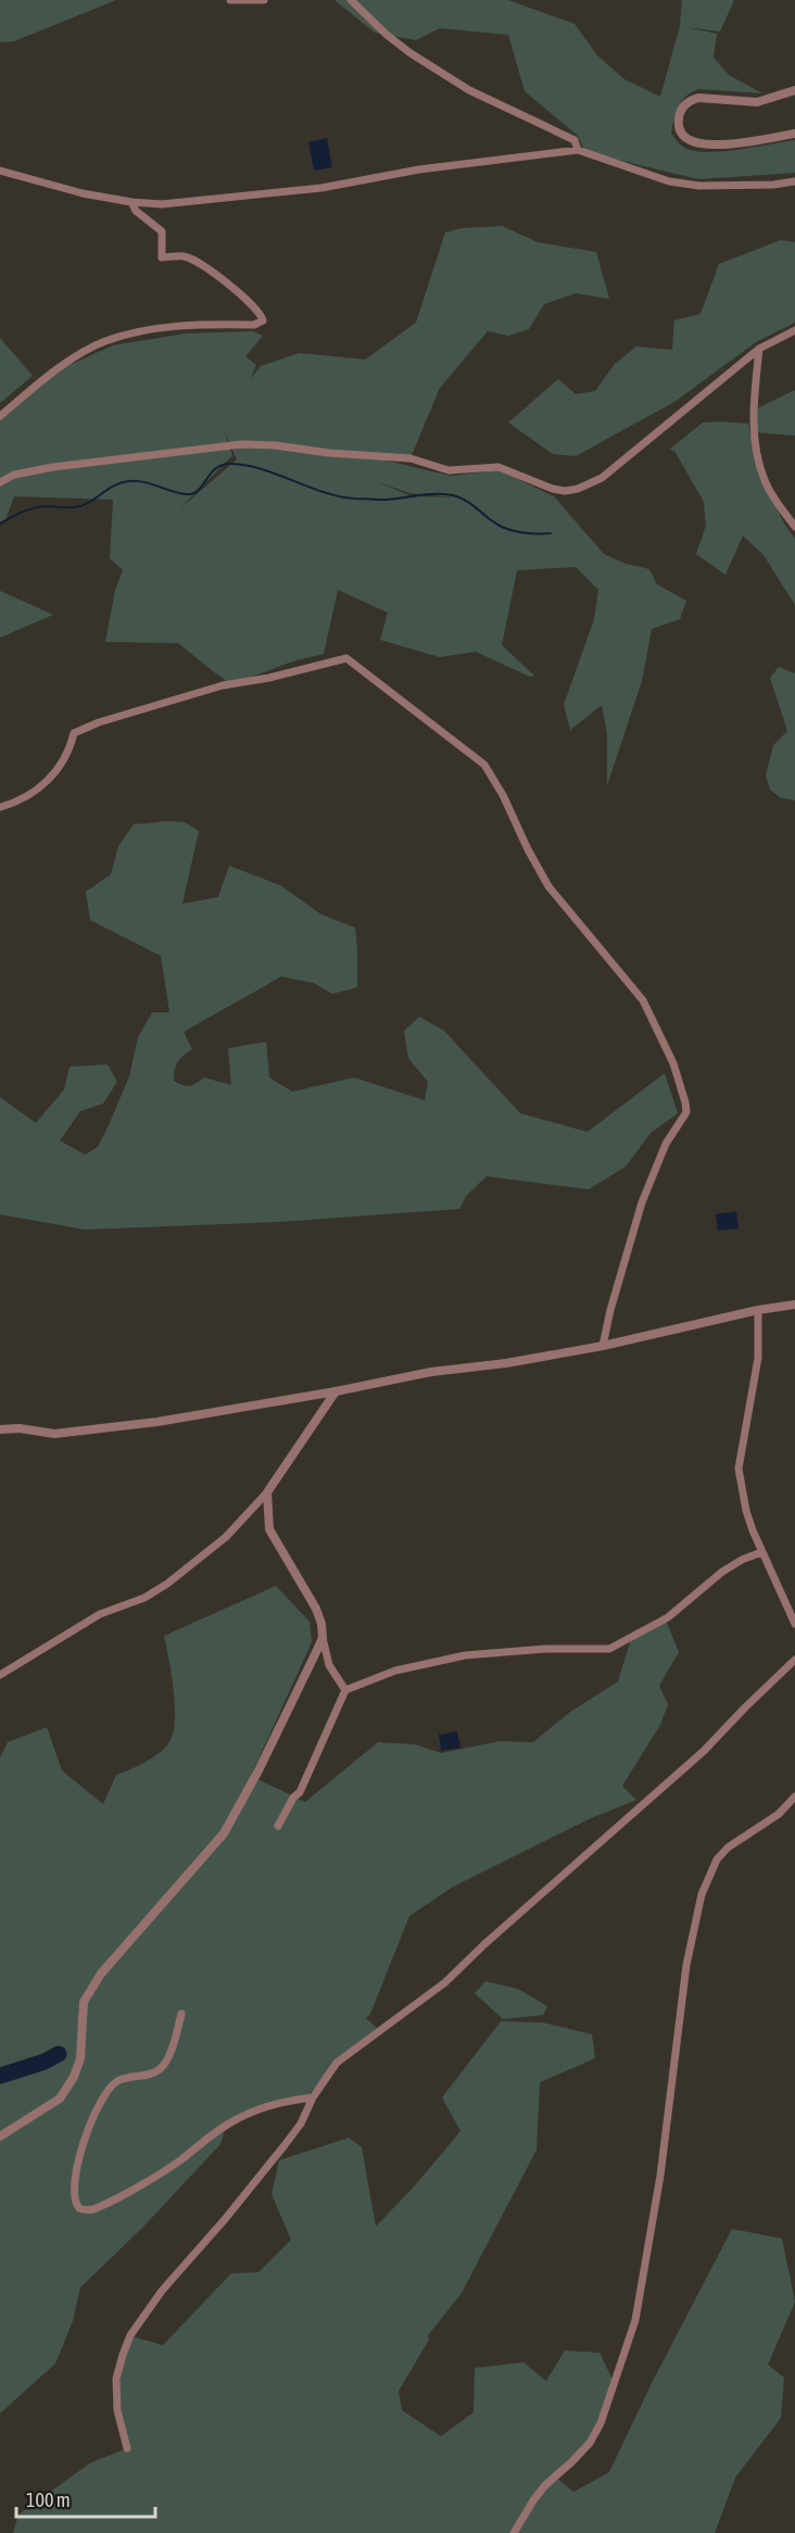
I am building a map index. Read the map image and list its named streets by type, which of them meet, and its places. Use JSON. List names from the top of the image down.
{
  "scale_bar": "100 m"
}
